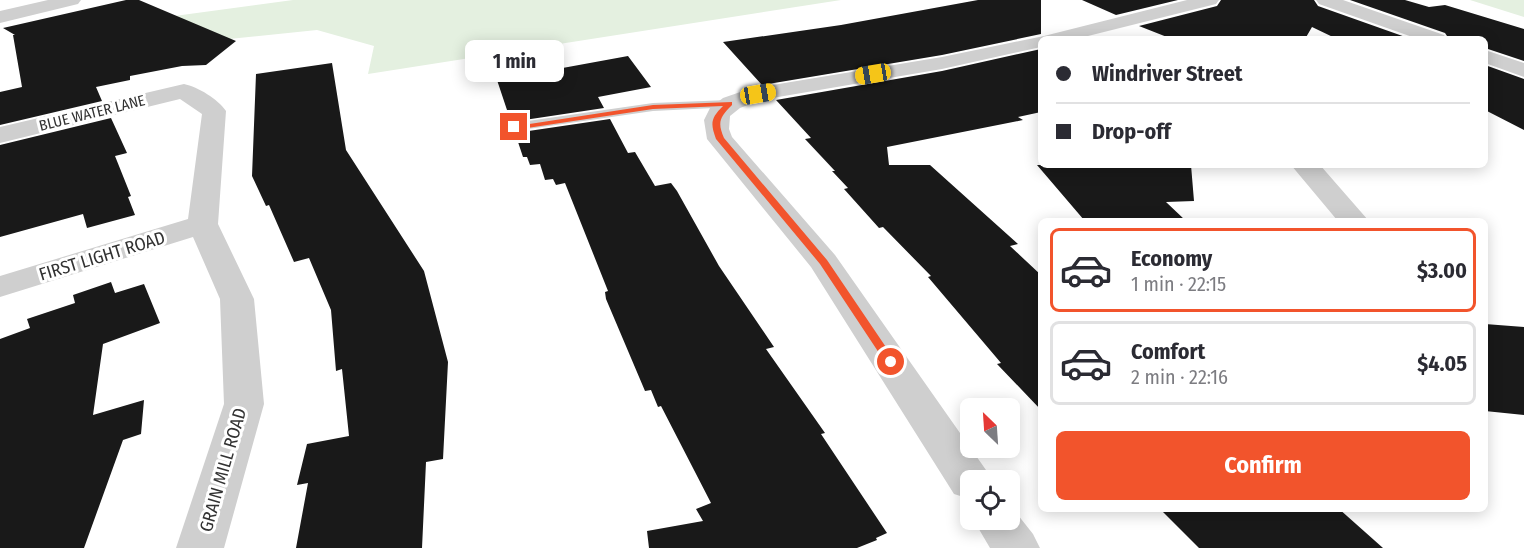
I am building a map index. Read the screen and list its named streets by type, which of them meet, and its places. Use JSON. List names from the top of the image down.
{
  "streets": {
    "street": ["BLUE WATER LANE", "FIRST LIGHT ROAD", "GRAIN MILL ROAD"]
  },
  "crossings": [
    ["BLUE WATER LANE", "GRAIN MILL ROAD"],
    ["FIRST LIGHT ROAD", "GRAIN MILL ROAD"]
  ],
  "north": "top left",
  "page": {
    "banner": ["Windriver Street", "Drop-off"],
    "bubble": "1 min",
    "list": [
      {
        "name": "Economy",
        "note": "1 min · 22:15",
        "value": "$3.00"
      },
      {
        "name": "Comfort",
        "note": "2 min · 22:16",
        "value": "$4.05"
      }
    ],
    "buttons": "Confirm"
  }
}
